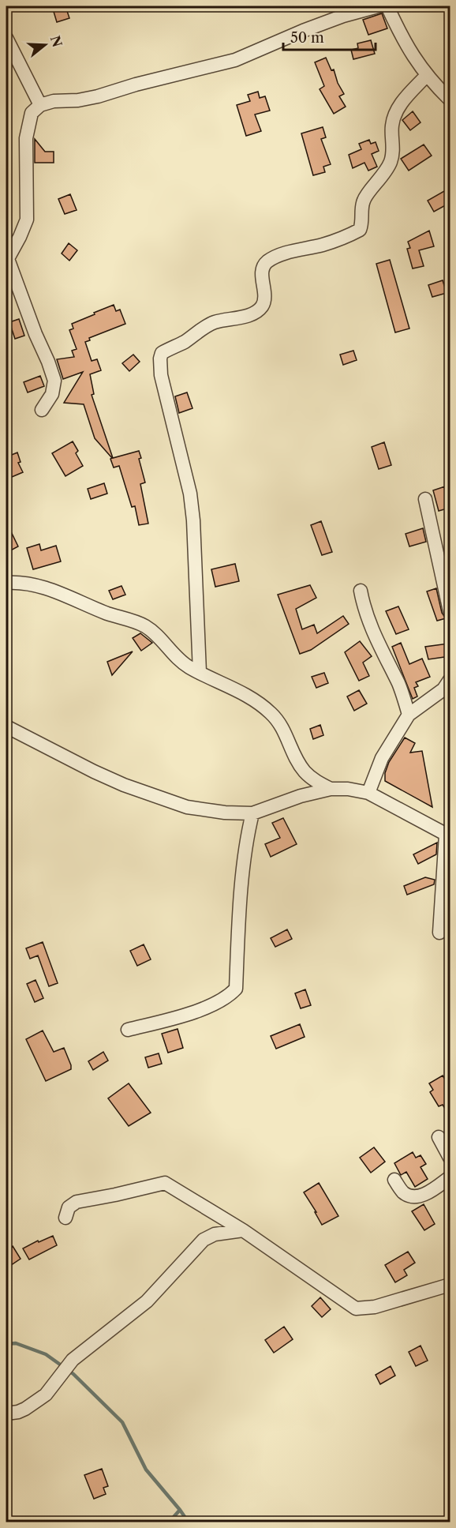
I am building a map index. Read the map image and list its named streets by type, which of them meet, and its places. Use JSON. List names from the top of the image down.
{
  "scale_bar": "50 m",
  "north": "right"
}
